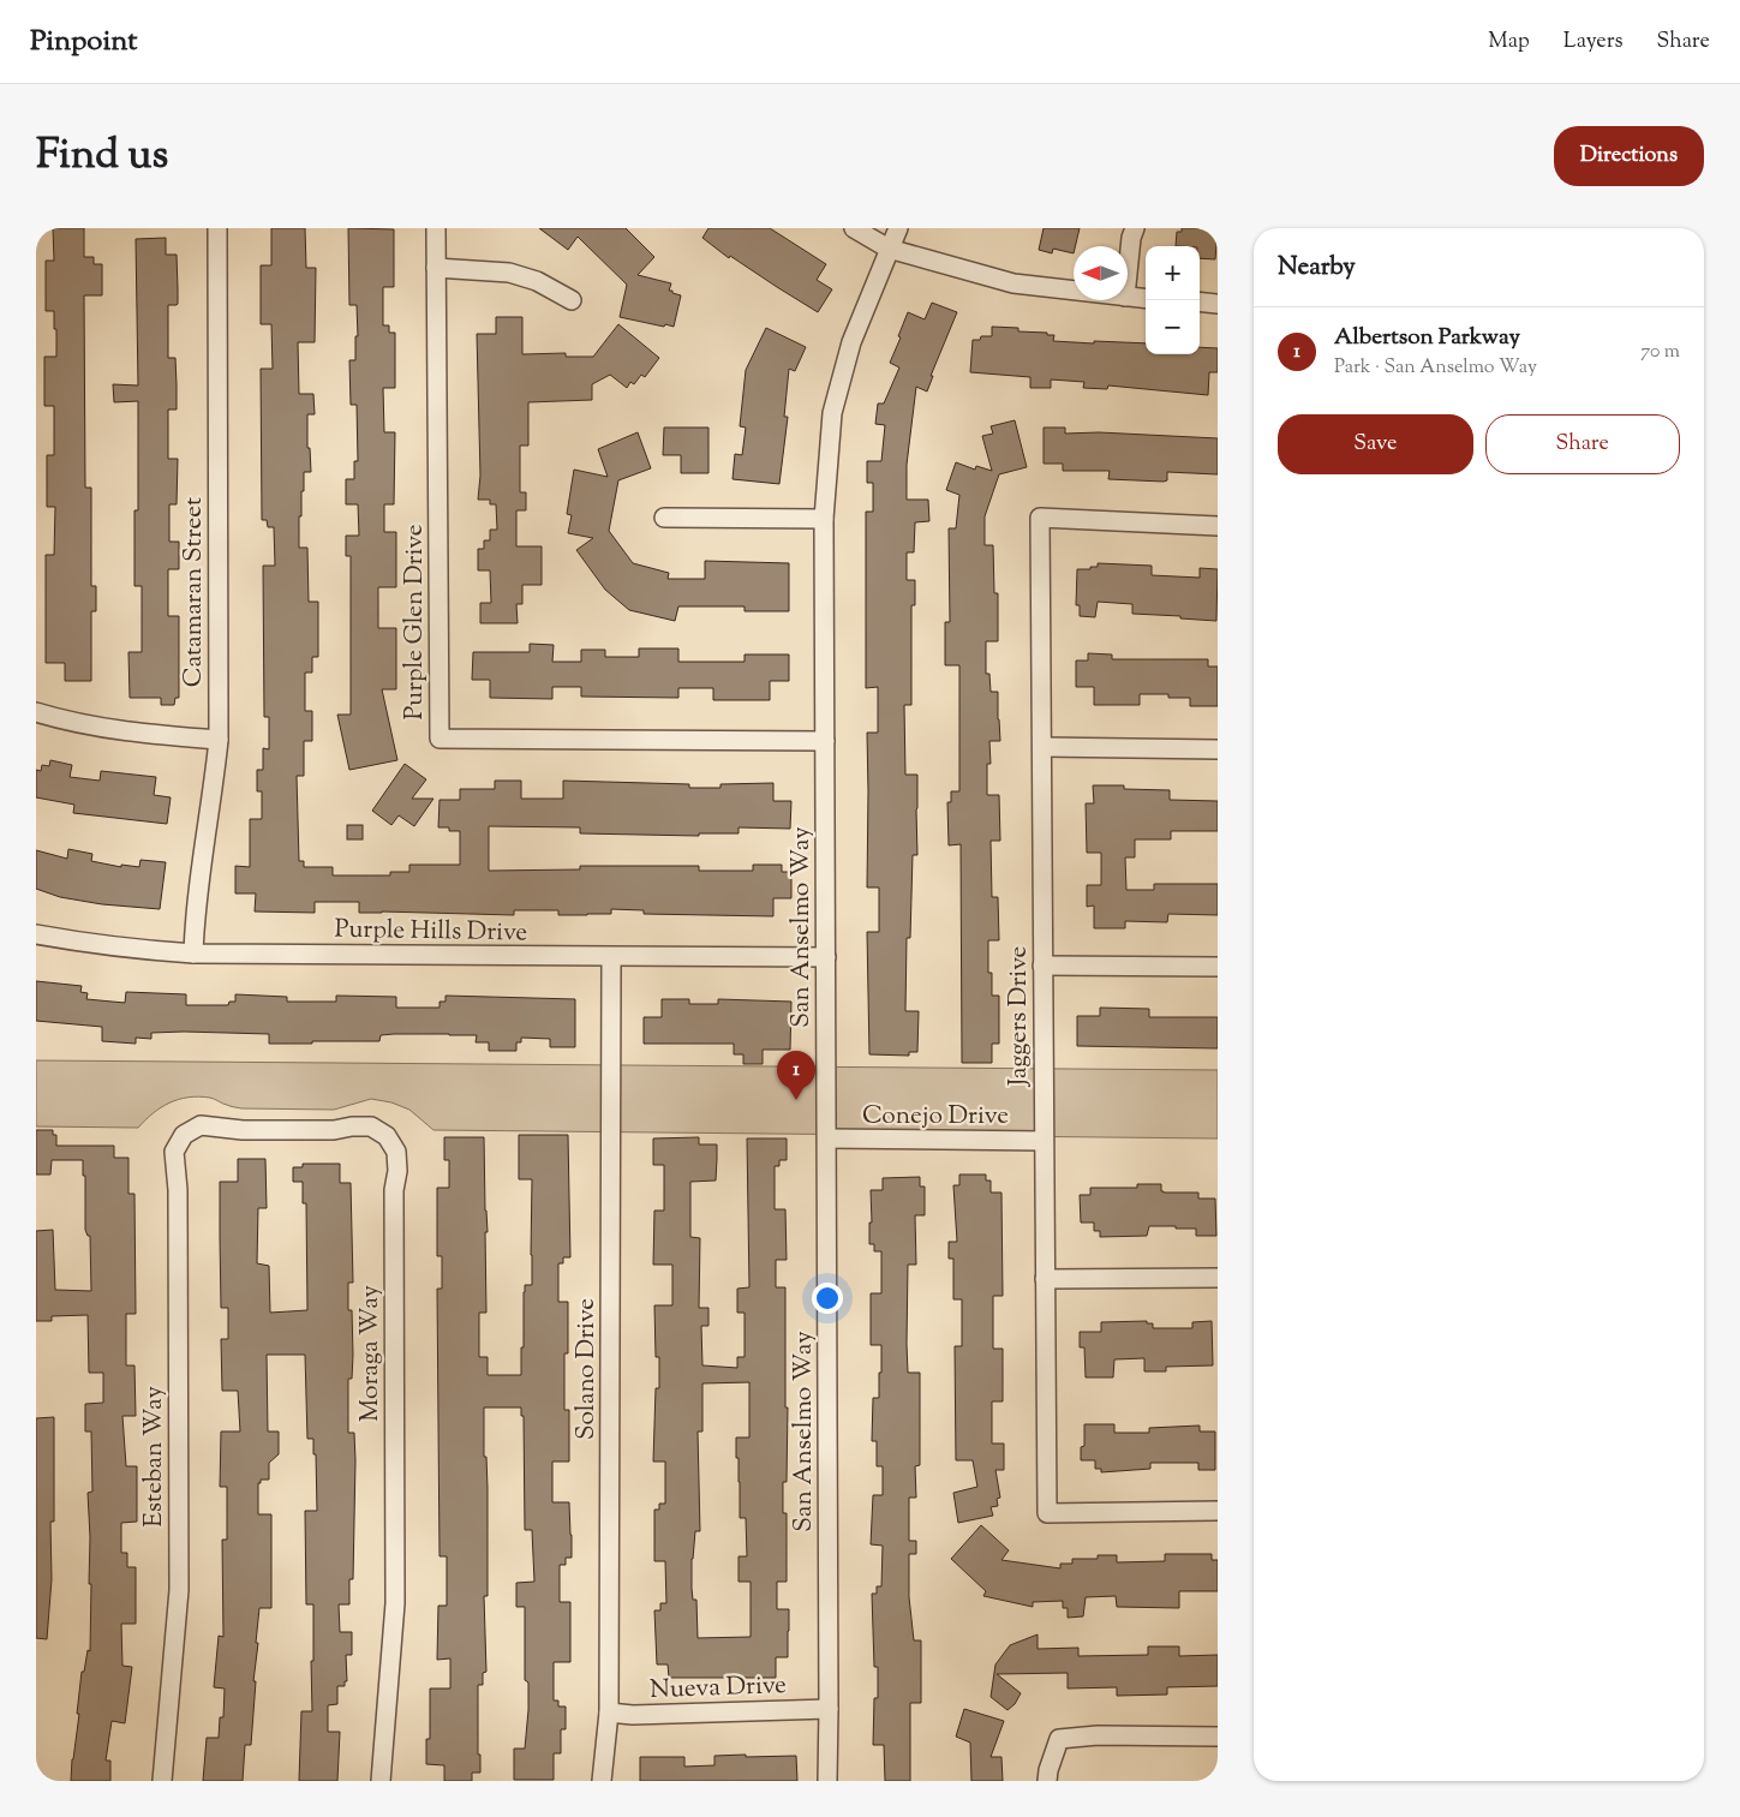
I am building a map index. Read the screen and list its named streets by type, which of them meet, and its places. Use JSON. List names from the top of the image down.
{
  "streets": {
    "street": [
      "Catamaran Street",
      "Purple Glen Drive",
      "San Anselmo Way",
      "Purple Hills Drive",
      "Jaggers Drive",
      "Conejo Drive",
      "Moraga Way",
      "Solano Drive",
      "Esteban Way",
      "Nueva Drive"
    ]
  },
  "crossings": [
    ["Catamaran Street", "Purple Hills Drive"],
    ["Purple Glen Drive", "San Anselmo Way"],
    ["San Anselmo Way", "Purple Hills Drive"],
    ["San Anselmo Way", "Conejo Drive"],
    ["San Anselmo Way", "Nueva Drive"],
    ["Purple Hills Drive", "Solano Drive"],
    ["Jaggers Drive", "Conejo Drive"],
    ["Moraga Way", "Esteban Way"],
    ["Solano Drive", "Nueva Drive"]
  ],
  "north": "left",
  "page": {
    "header": "Pinpoint",
    "nav": ["Map", "Layers", "Share"],
    "title": "Find us",
    "buttons": [
      "Directions",
      ["Save", "Share"]
    ],
    "heading": "Nearby",
    "map_buttons": ["+", "−"],
    "list": [
      {
        "mark": "1",
        "name": "Albertson Parkway",
        "note": "Park · San Anselmo Way",
        "value": "70 m"
      }
    ],
    "pins": "1"
  }
}
